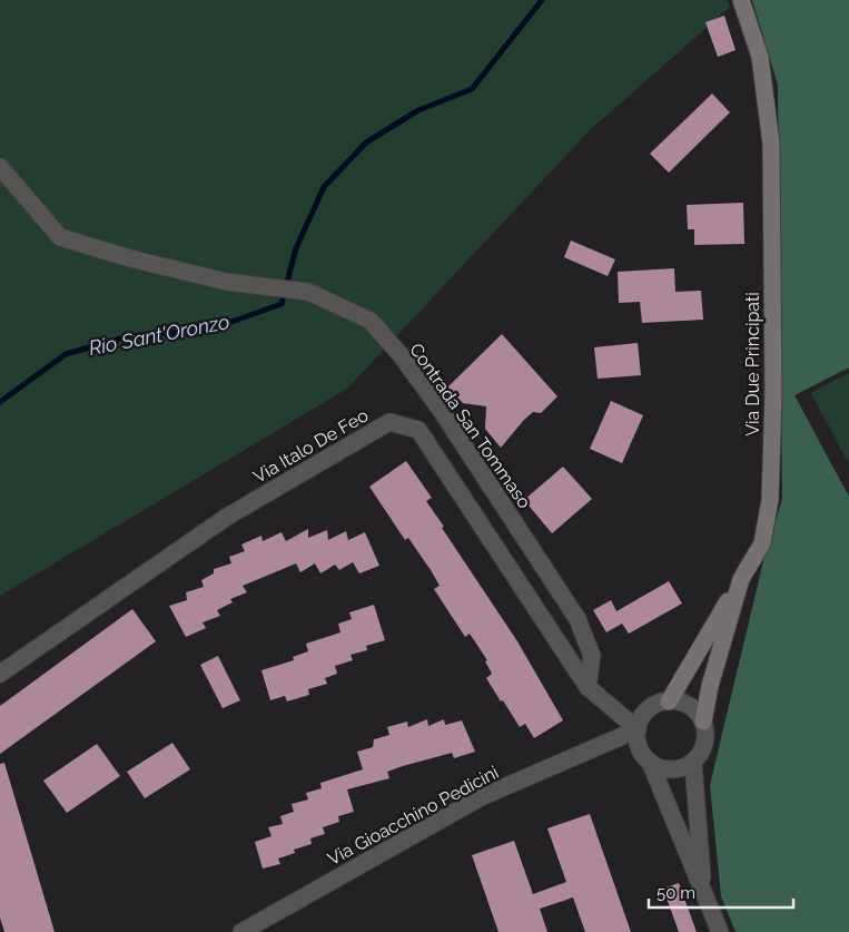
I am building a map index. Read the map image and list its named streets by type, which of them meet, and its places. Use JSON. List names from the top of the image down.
{
  "streets": {
    "main road": ["Via Due Principati"],
    "street": ["Contrada San Tommaso", "Via Italo De Feo", "Via Gioacchino Pedicini"]
  },
  "crossings": [
    ["Via Due Principati", "Via Italo De Feo"],
    ["Via Due Principati", "Via Gioacchino Pedicini"],
    ["Contrada San Tommaso", "Via Italo De Feo"],
    ["Via Italo De Feo", "Via Gioacchino Pedicini"]
  ],
  "water": ["Rio Sant'Oronzo"],
  "scale_bar": "50 m"
}
